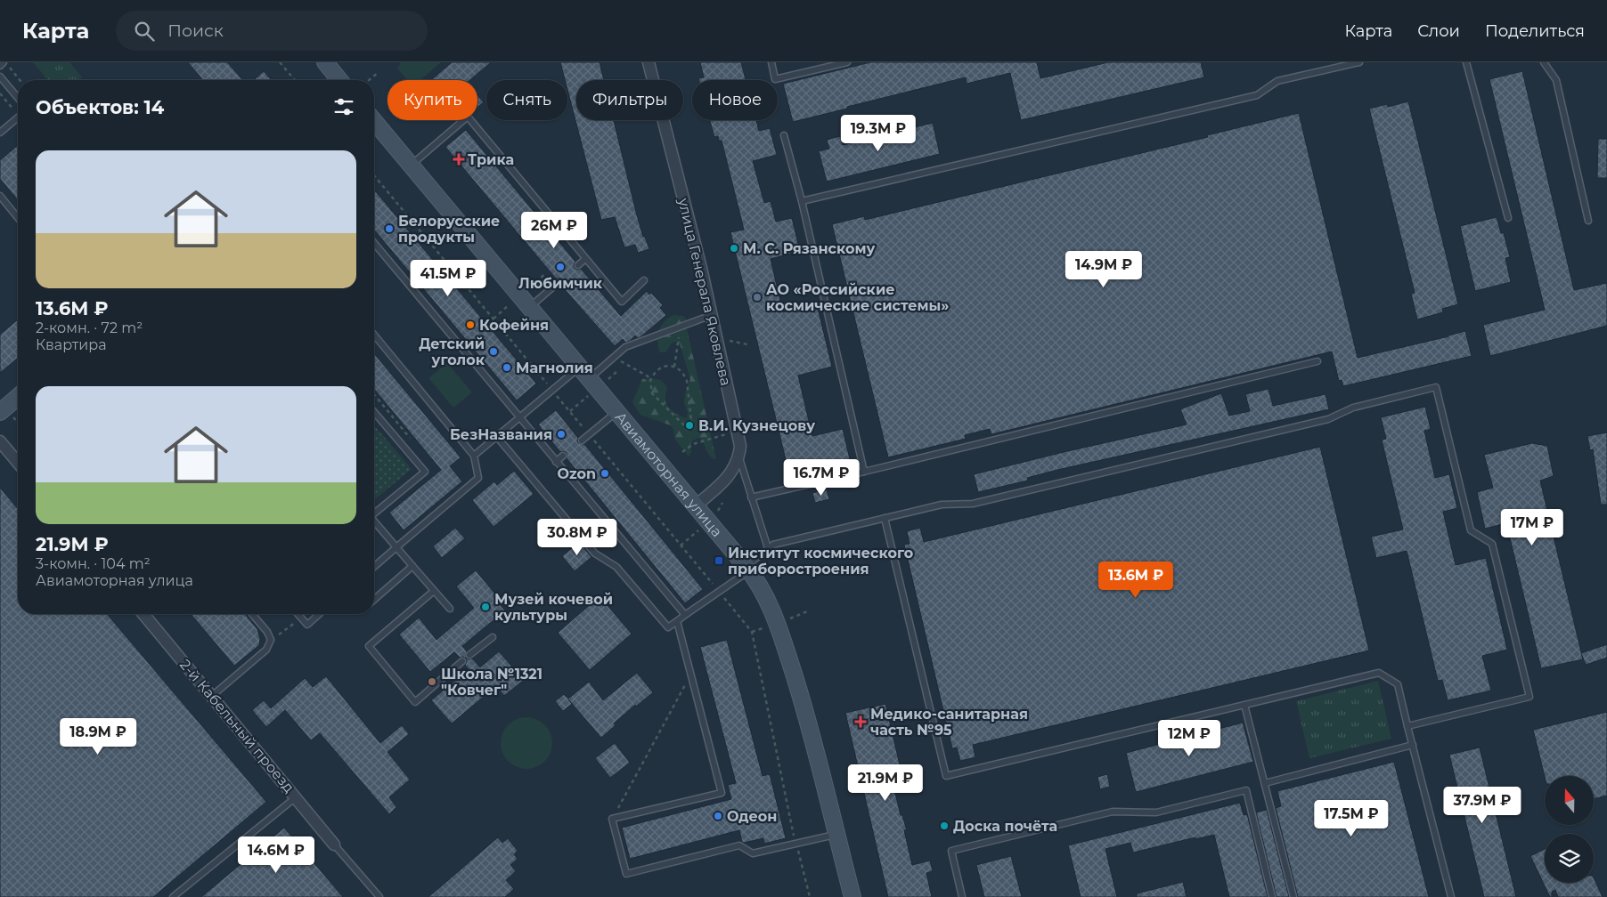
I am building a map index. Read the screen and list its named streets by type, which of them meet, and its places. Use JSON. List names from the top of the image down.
{
  "streets": {
    "street": ["улица Генерала Яковлева", "Авиамоторная улица", "2-й Кабельный проезд"]
  },
  "places": {
    "health": ["Трика", "Медико-санитарная часть №95"],
    "other": [
      "Белорусские продукты",
      "М. С. Рязанскому",
      "Любимчик",
      "АО «Российские космические системы»",
      "Кофейня",
      "Детский уголок",
      "Магнолия",
      "В.И. Кузнецову",
      "БезНазвания",
      "Ozon",
      "Музей кочевой культуры",
      "Школа №1321 \"Ковчег\"",
      "Одеон",
      "Доска почёта"
    ],
    "transit": ["Институт космического приборостроения"]
  },
  "north": "top",
  "page": {
    "header": "Карта",
    "search": "Поиск",
    "nav": ["Карта", "Слои", "Поделиться"],
    "chip": [
      "Купить",
      "Снять",
      "Фильтры",
      "Новое"
    ],
    "heading": "Объектов: 14",
    "price": [
      "19.3M ₽",
      "26M ₽",
      "14.9M ₽",
      "41.5M ₽",
      "16.7M ₽",
      "17M ₽",
      "30.8M ₽",
      "13.6M ₽",
      "18.9M ₽",
      "12M ₽",
      "21.9M ₽",
      "37.9M ₽",
      "17.5M ₽",
      "14.6M ₽"
    ],
    "list": [
      {
        "name": "13.6M ₽",
        "note": "2-комн. · 72 m² · Квартира"
      },
      {
        "name": "21.9M ₽",
        "note": "3-комн. · 104 m² · Авиамоторная улица"
      }
    ]
  }
}
